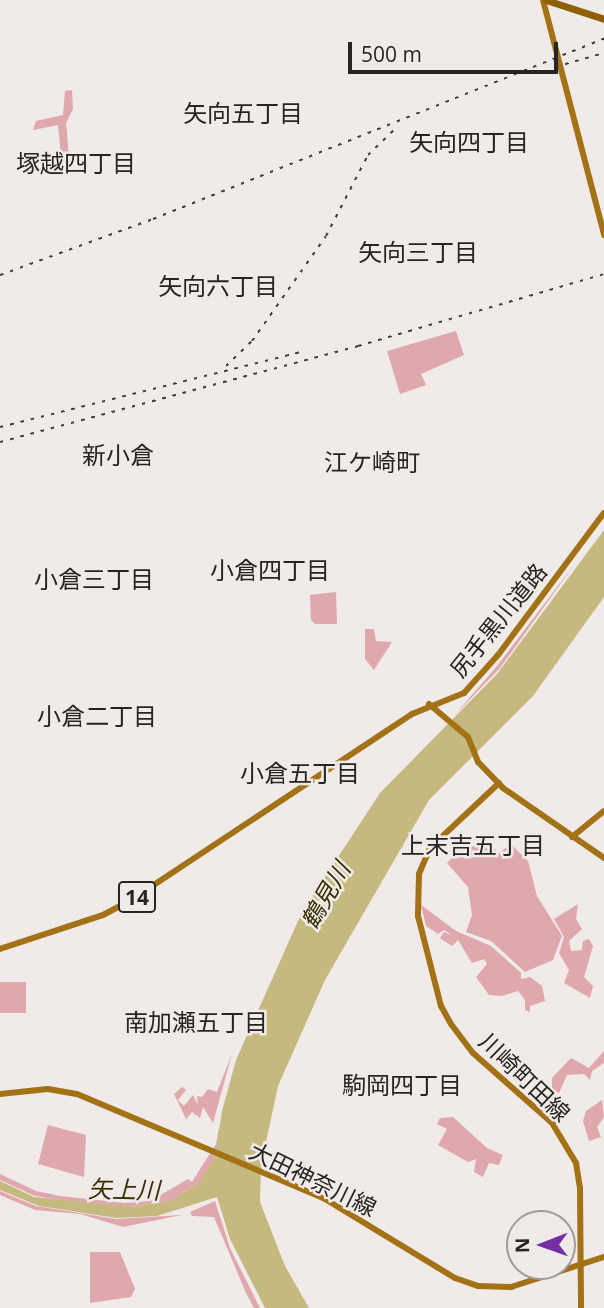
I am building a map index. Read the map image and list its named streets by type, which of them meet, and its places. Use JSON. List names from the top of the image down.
{
  "streets": {
    "main road": [
      "尻手黒川道路",
      "14",
      "川崎町田線",
      "大田神奈川線"
    ]
  },
  "crossings": [
    ["川崎町田線", "大田神奈川線"]
  ],
  "districts": [
    "矢向五丁目",
    "矢向四丁目",
    "塚越四丁目",
    "矢向三丁目",
    "矢向六丁目",
    "新小倉",
    "江ケ崎町",
    "小倉四丁目",
    "小倉三丁目",
    "小倉二丁目",
    "小倉五丁目",
    "上末吉五丁目",
    "南加瀬五丁目",
    "駒岡四丁目"
  ],
  "water": ["鶴見川", "矢上川"],
  "scale_bar": "500 m",
  "north": "left"
}
